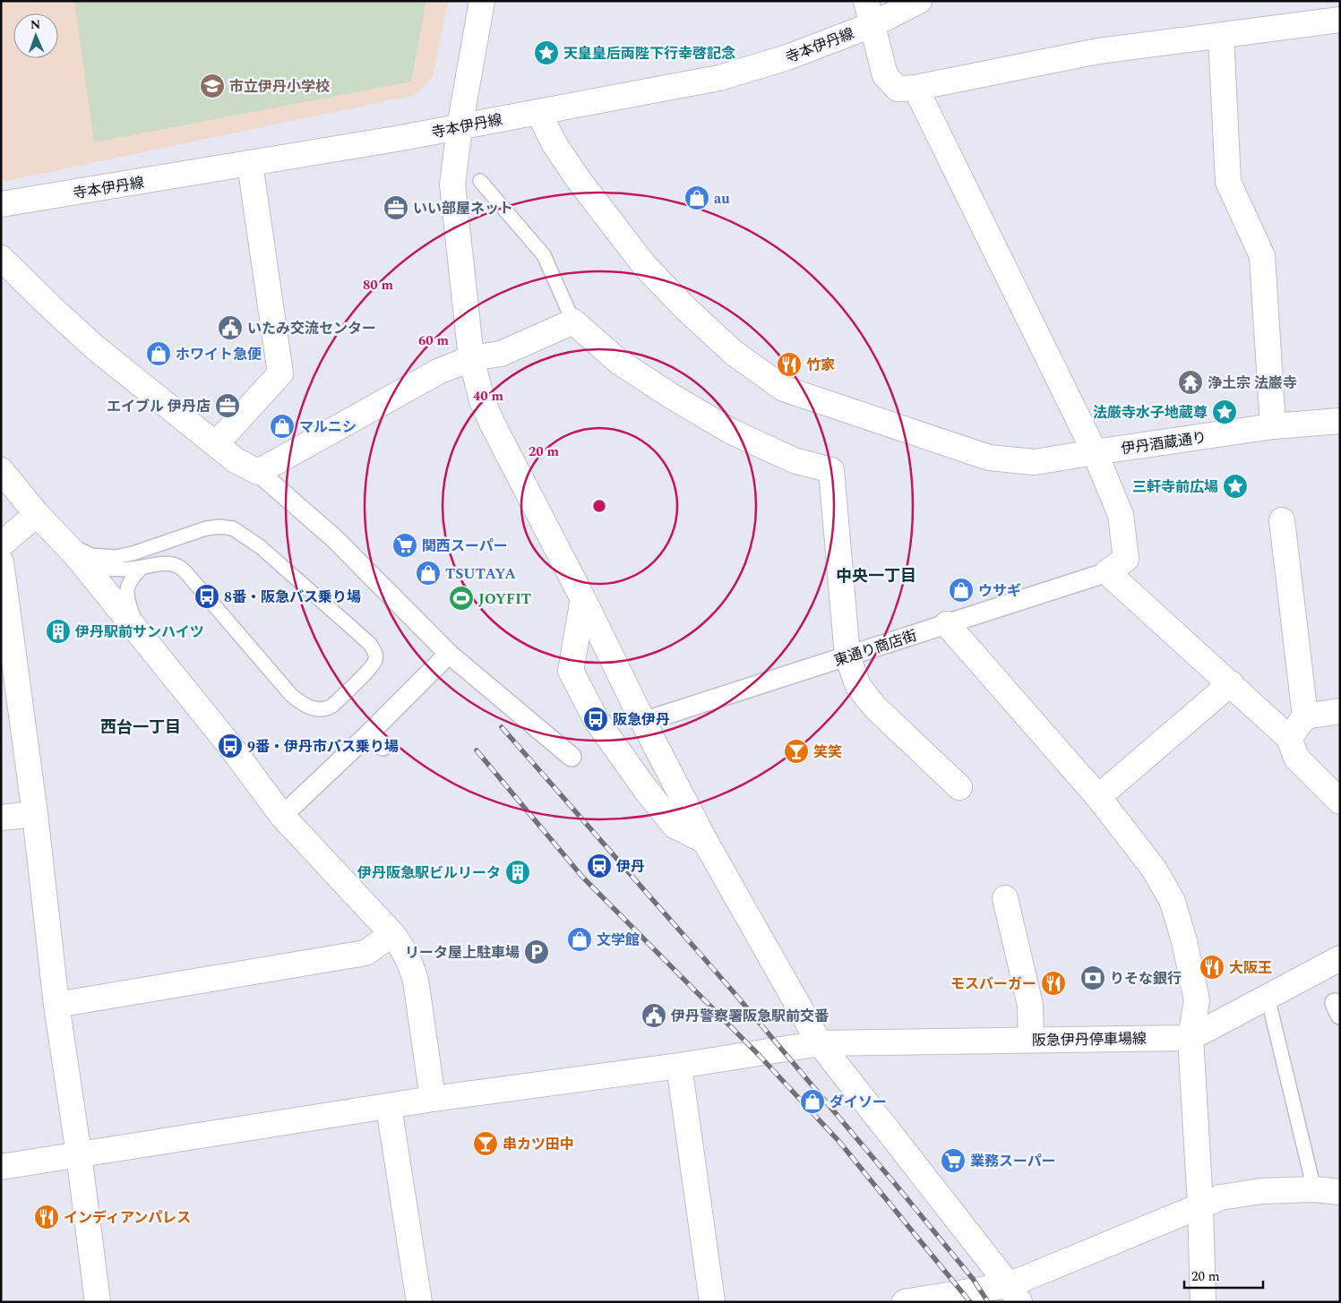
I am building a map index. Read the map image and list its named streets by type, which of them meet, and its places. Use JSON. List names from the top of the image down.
{
  "streets": {
    "street": [
      "寺本伊丹線",
      "伊丹酒蔵通り",
      "東通り商店街",
      "阪急伊丹停車場線"
    ]
  },
  "crossings": [
    ["寺本伊丹線", "伊丹酒蔵通り"]
  ],
  "districts": ["中央一丁目", "西台一丁目"],
  "places": {
    "place": ["天皇皇后両陛下行幸啓記念", "法厳寺水子地蔵尊", "三軒寺前広場"],
    "school or university": ["市立伊丹小学校"],
    "shop": [
      "au",
      "ホワイト急便",
      "マルニシ",
      "TSUTAYA",
      "ウサギ",
      "文学館",
      "ダイソー"
    ],
    "office": ["いい部屋ネット", "エイブル 伊丹店"],
    "public building": ["いたみ交流センター", "伊丹警察署阪急駅前交番"],
    "restaurant": [
      "竹家",
      "大阪王",
      "モスバーガー",
      "インディアンパレス"
    ],
    "temple": ["浄土宗 法巌寺"],
    "supermarket": ["関西スーパー", "業務スーパー"],
    "bus stop": ["8番・阪急バス乗り場", "阪急伊丹", "9番・伊丹市バス乗り場"],
    "sports": ["JOYFIT"],
    "building": ["伊丹駅前サンハイツ", "伊丹阪急駅ビルリータ"],
    "bar": ["笑笑", "串カツ田中"],
    "station": ["伊丹"],
    "parking": ["リータ屋上駐車場"],
    "bank": ["りそな銀行"]
  },
  "scale_bar": "20 m",
  "north": "top",
  "rings": [
    "80 m",
    "60 m",
    "40 m",
    "20 m"
  ]
}
